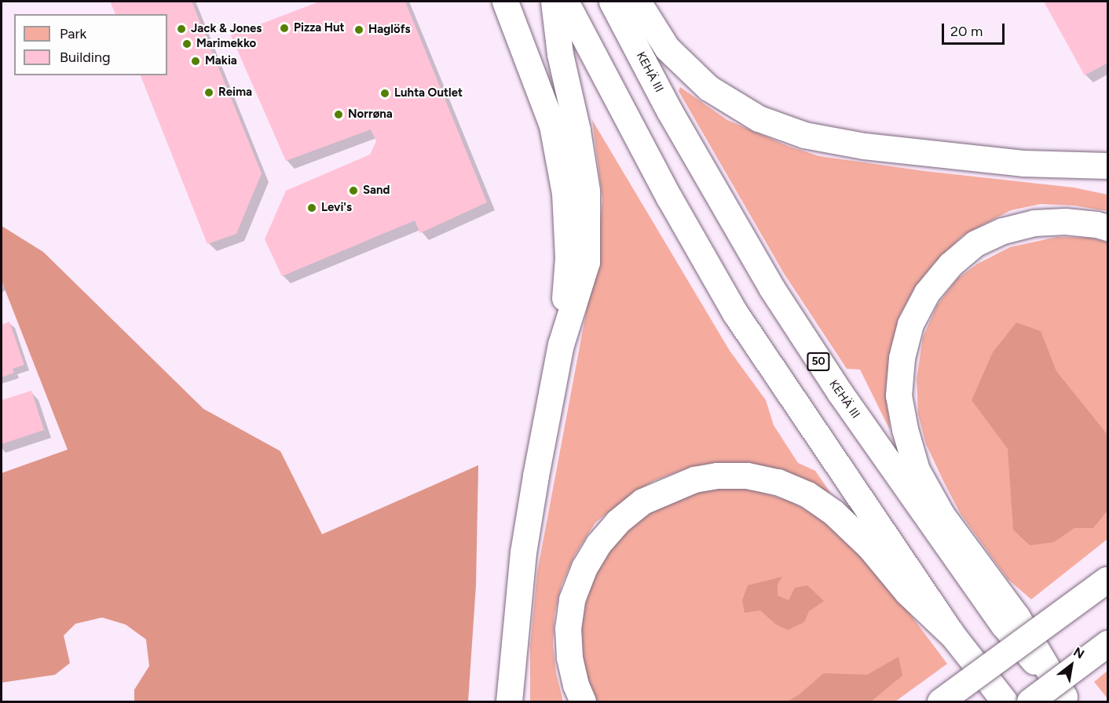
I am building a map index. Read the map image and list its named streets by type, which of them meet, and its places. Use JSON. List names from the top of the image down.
{
  "streets": {
    "highway": ["KEHÄ III", "50"]
  },
  "places": [
    "Pizza Hut",
    "Jack & Jones",
    "Haglöfs",
    "Marimekko",
    "Makia",
    "Reima",
    "Luhta Outlet",
    "Norrøna",
    "Sand",
    "Levi's"
  ],
  "legend": ["Park", "Building"],
  "scale_bar": "20 m",
  "north": "top right"
}
